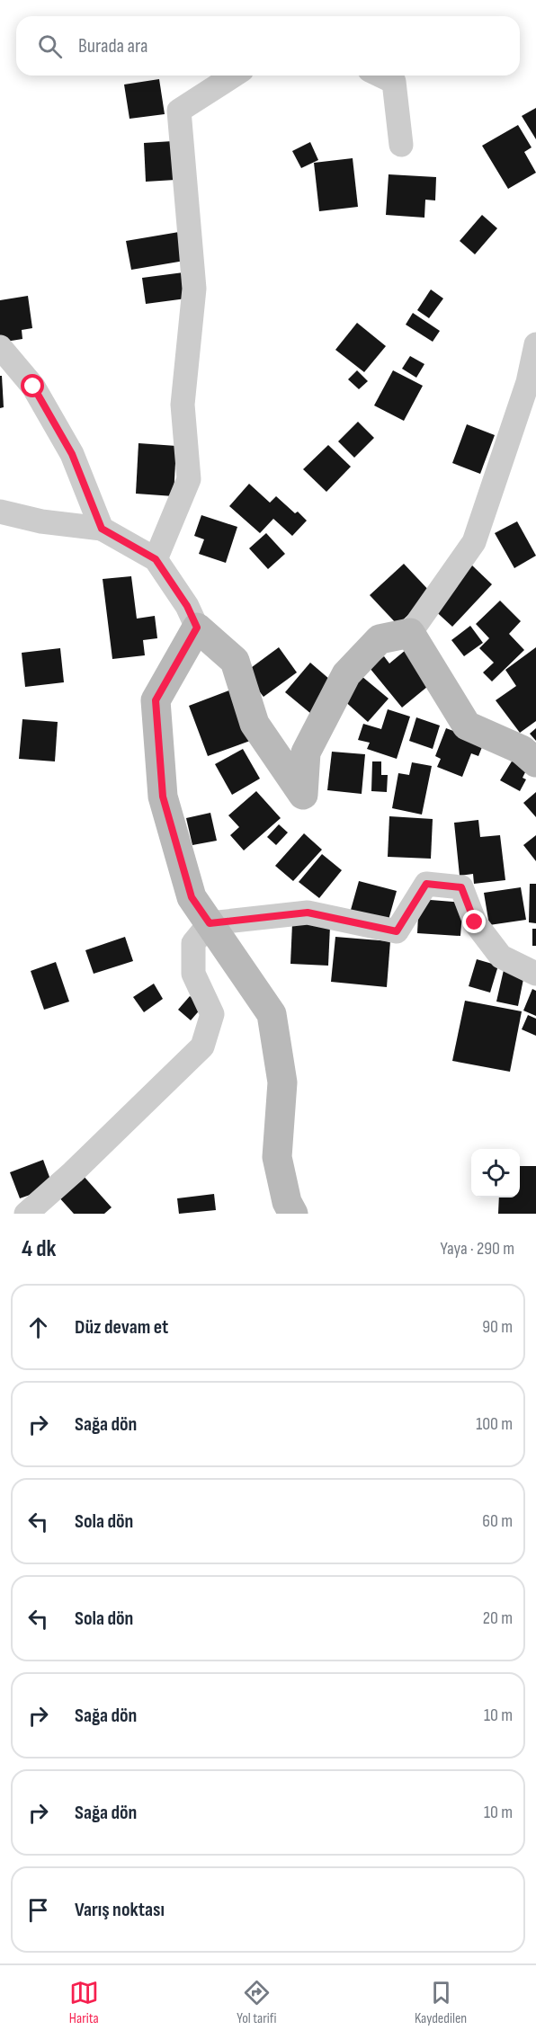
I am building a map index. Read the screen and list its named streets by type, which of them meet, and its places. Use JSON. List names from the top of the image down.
{
  "page": {
    "search": "Burada ara",
    "heading": ["4 dk", "Yaya · 290 m"],
    "list": [
      ["Düz devam et", "90 m"],
      ["Sağa dön", "100 m"],
      ["Sola dön", "60 m"],
      ["Sola dön", "20 m"],
      ["Sağa dön", "10 m"],
      ["Sağa dön", "10 m"],
      "Varış noktası"
    ],
    "nav": ["Harita", "Yol tarifi", "Kaydedilen"]
  }
}
